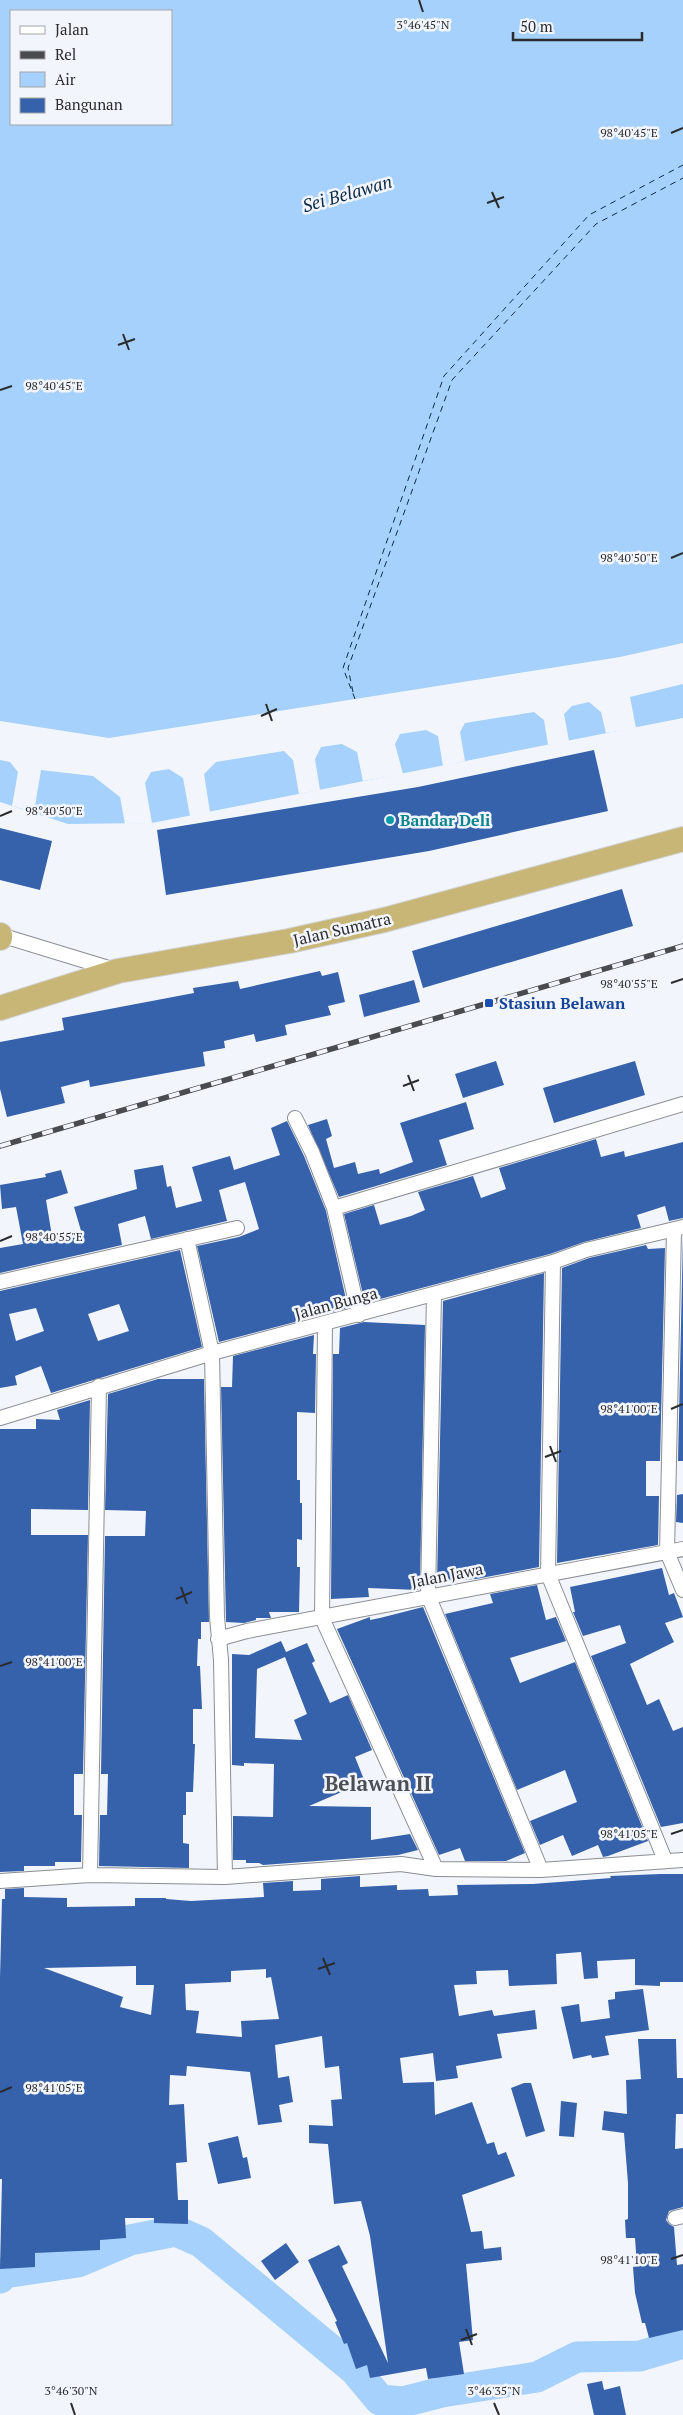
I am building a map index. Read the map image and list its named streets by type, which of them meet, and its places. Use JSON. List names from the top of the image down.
{
  "streets": {
    "highway": ["Jalan Sumatra"],
    "street": ["Jalan Bunga", "Jalan Jawa"]
  },
  "districts": ["Belawan II"],
  "water": ["Sei Belawan"],
  "places": {
    "other": ["Bandar Deli"],
    "transit": ["Stasiun Belawan"]
  },
  "legend": [
    "Jalan",
    "Rel",
    "Air",
    "Bangunan"
  ],
  "scale_bar": "50 m",
  "coordinates": [
    "3°46'45\"N",
    "98°40'45\"E",
    "98°40'50\"E",
    "98°40'55\"E",
    "98°41'00\"E",
    "98°41'05\"E",
    "98°41'10\"E",
    "3°46'30\"N",
    "3°46'35\"N"
  ]
}
